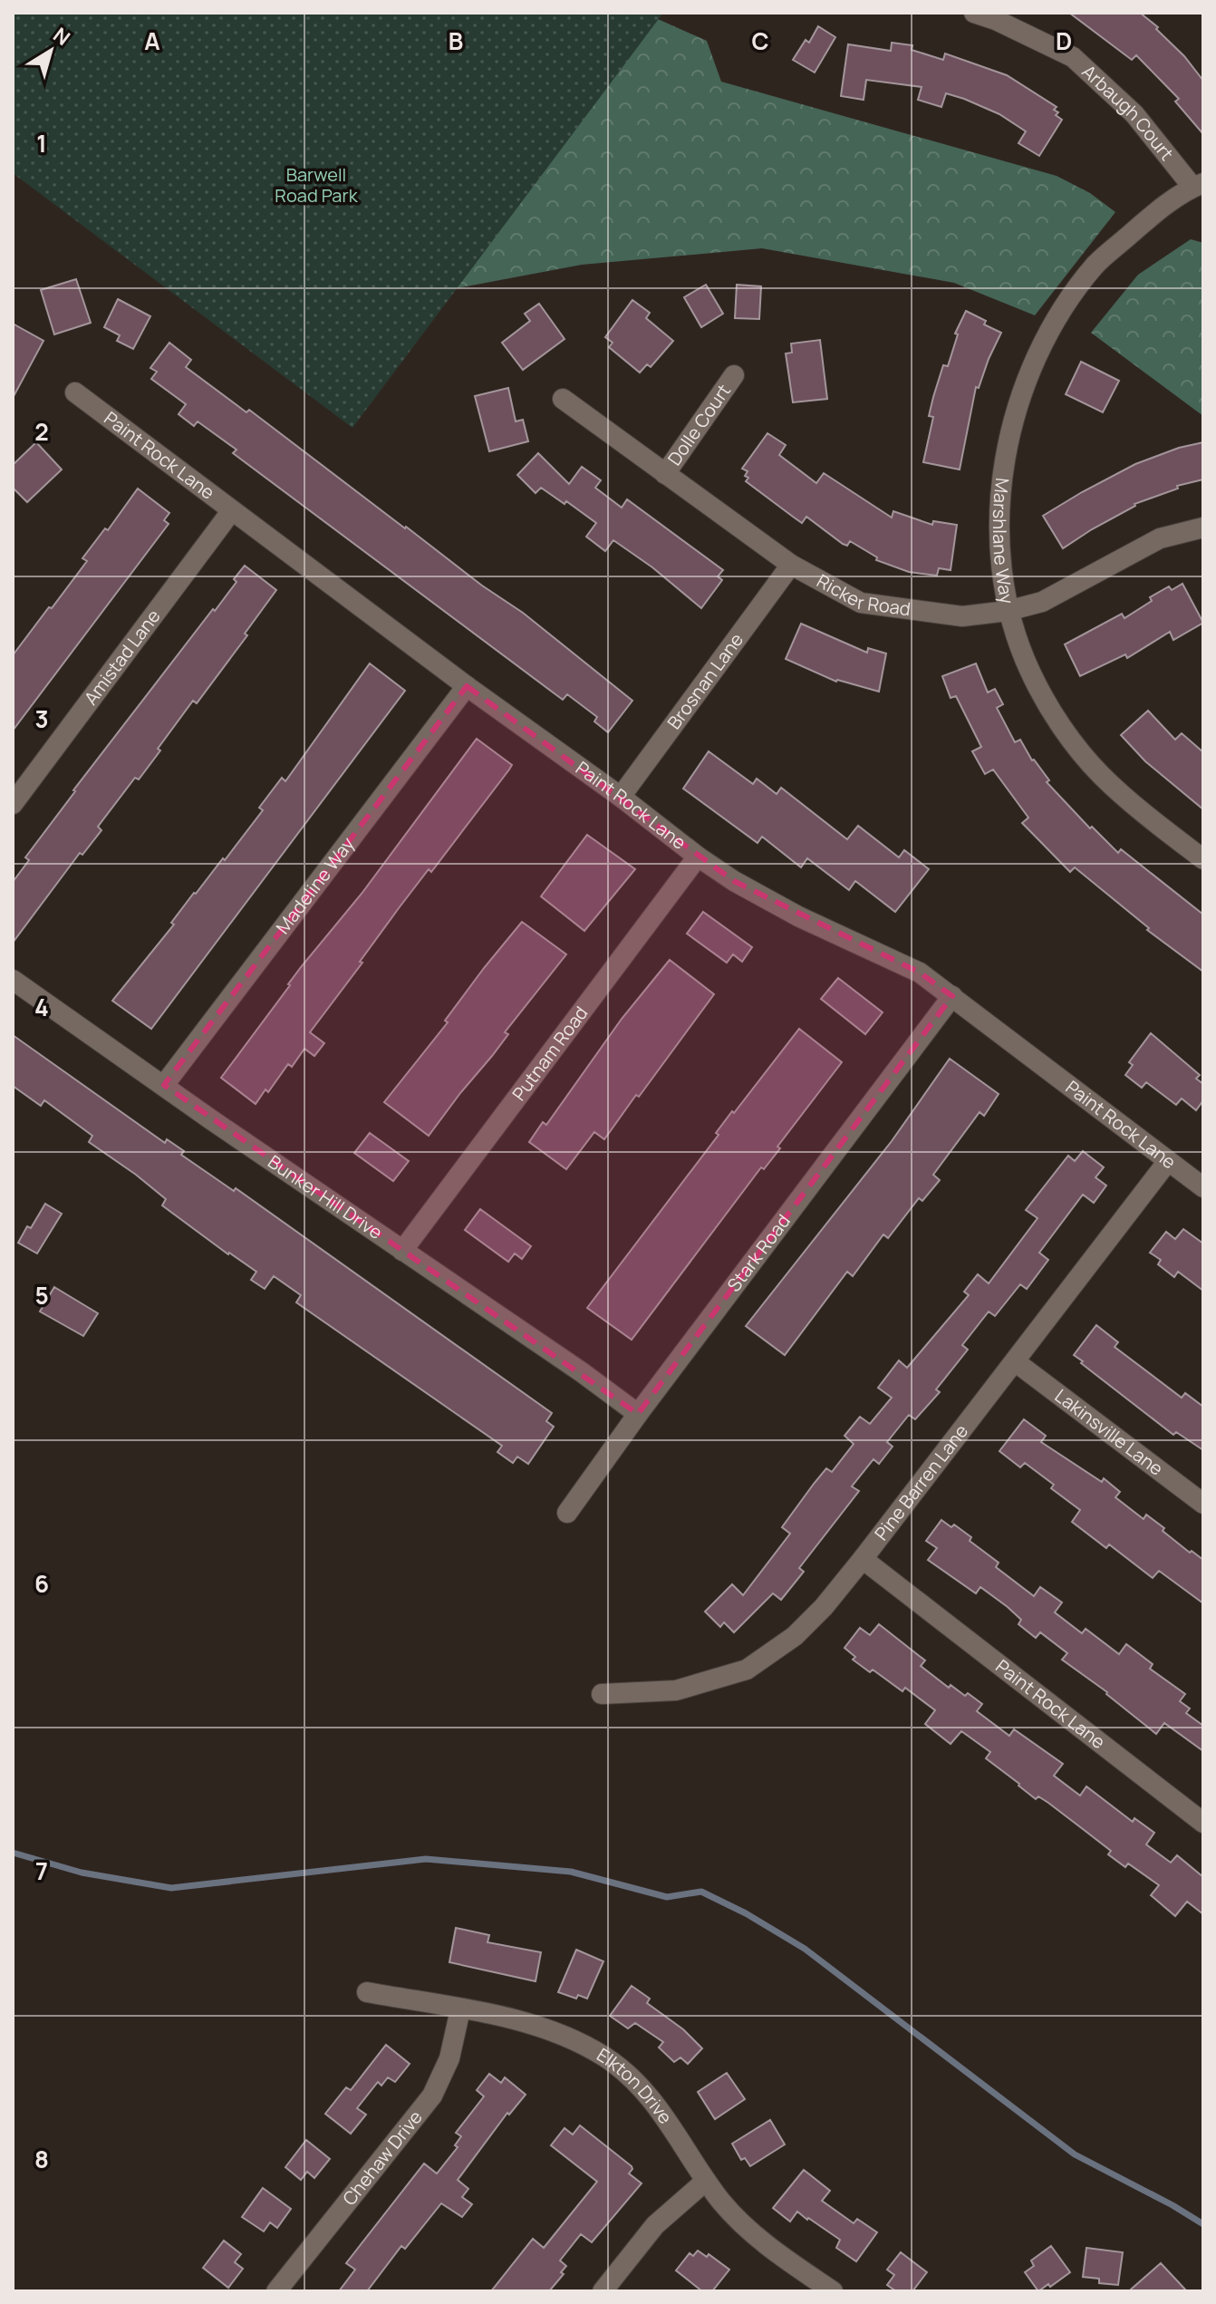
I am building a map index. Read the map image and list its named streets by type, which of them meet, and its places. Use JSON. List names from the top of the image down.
{
  "streets": {
    "street": [
      "Arbaugh Court",
      "Dolle Court",
      "Paint Rock Lane",
      "Marshlane Way",
      "Ricker Road",
      "Amistad Lane",
      "Brosnan Lane",
      "Madeline Way",
      "Putnam Road",
      "Bunker Hill Drive",
      "Stark Road",
      "Lakinsville Lane",
      "Pine Barren Lane",
      "Elkton Drive",
      "Chehaw Drive"
    ]
  },
  "crossings": [
    ["Arbaugh Court", "Marshlane Way"],
    ["Dolle Court", "Ricker Road"],
    ["Paint Rock Lane", "Amistad Lane"],
    ["Paint Rock Lane", "Brosnan Lane"],
    ["Paint Rock Lane", "Madeline Way"],
    ["Paint Rock Lane", "Putnam Road"],
    ["Paint Rock Lane", "Stark Road"],
    ["Paint Rock Lane", "Pine Barren Lane"],
    ["Marshlane Way", "Ricker Road"],
    ["Ricker Road", "Brosnan Lane"],
    ["Madeline Way", "Bunker Hill Drive"],
    ["Putnam Road", "Bunker Hill Drive"],
    ["Bunker Hill Drive", "Stark Road"],
    ["Lakinsville Lane", "Pine Barren Lane"],
    ["Elkton Drive", "Chehaw Drive"]
  ],
  "parks": ["Barwell Road Park"],
  "north": "top right",
  "grid": {
    "columns": [
      "A",
      "B",
      "C",
      "D"
    ],
    "rows": [
      "1",
      "2",
      "3",
      "4",
      "5",
      "6",
      "7",
      "8"
    ]
  }
}
